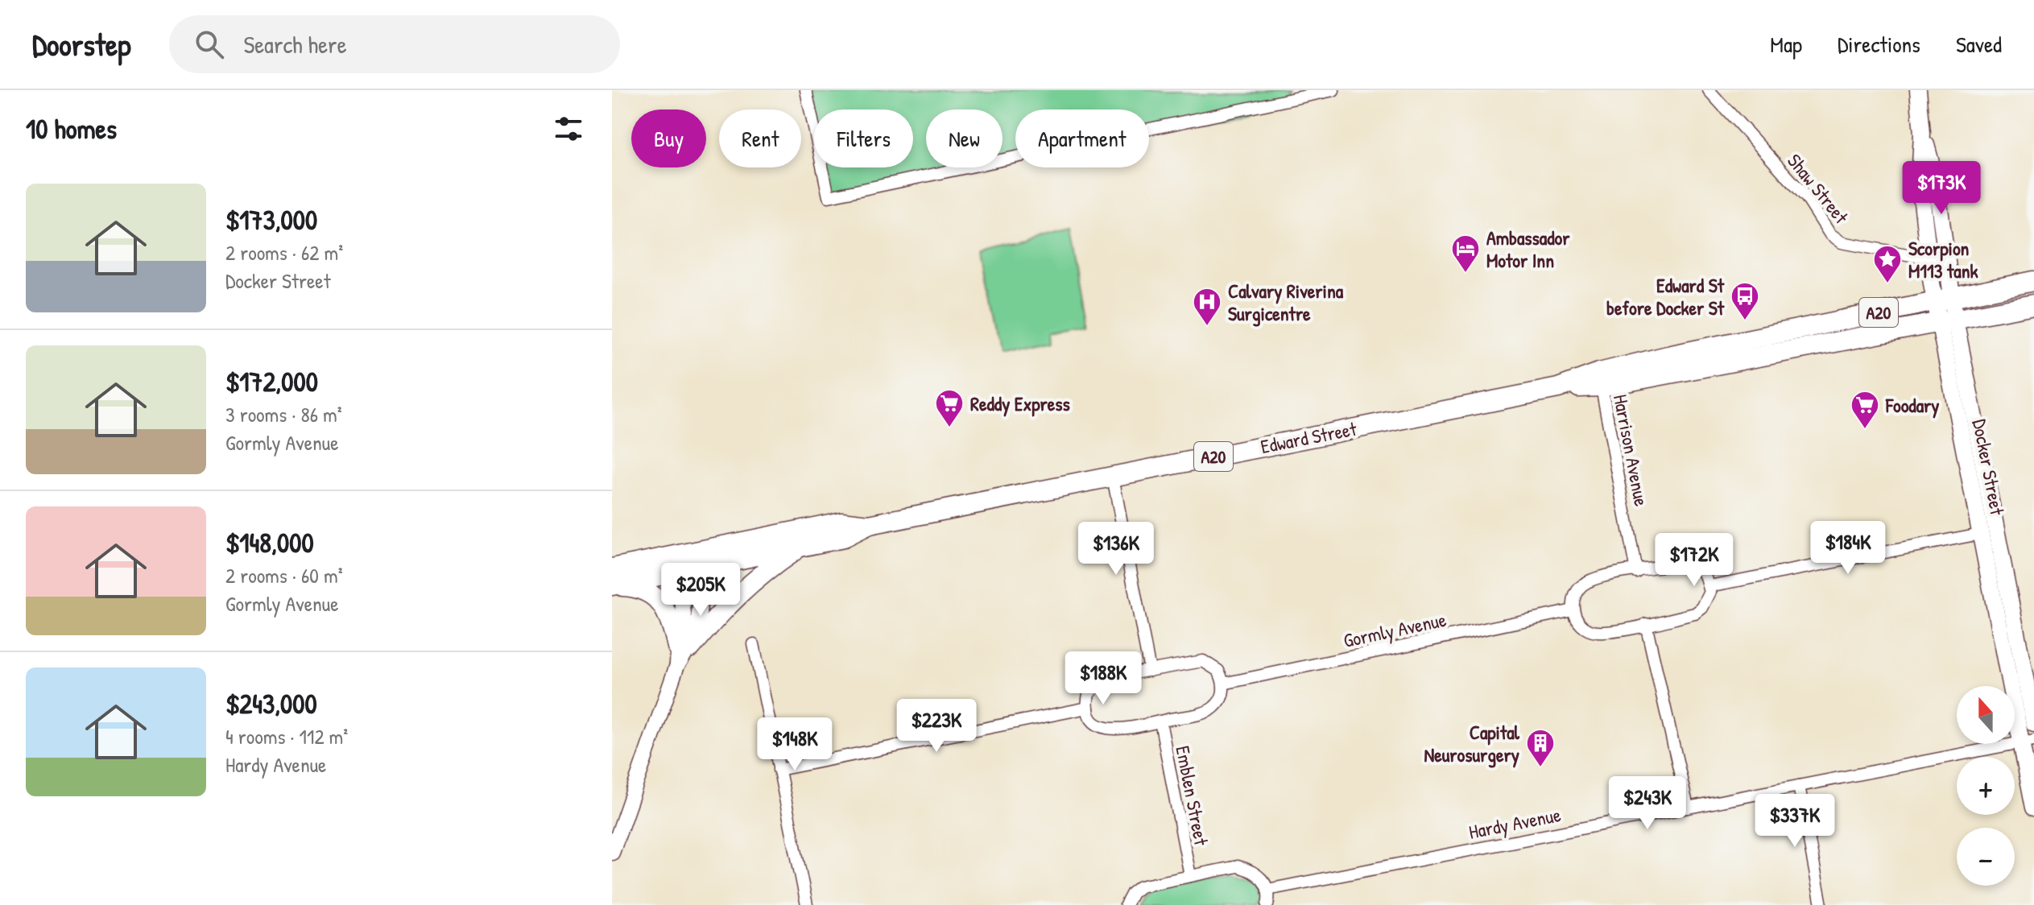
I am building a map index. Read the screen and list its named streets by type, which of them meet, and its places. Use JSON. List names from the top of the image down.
{
  "streets": {
    "highway": ["A20", "Edward Street"],
    "main road": ["Docker Street"],
    "street": [
      "Shaw Street",
      "Harrison Avenue",
      "Gormly Avenue",
      "Emblen Street",
      "Hardy Avenue"
    ]
  },
  "crossings": [
    ["Shaw Street", "Docker Street"],
    ["Edward Street", "Harrison Avenue"],
    ["Edward Street", "Docker Street"],
    ["Docker Street", "Hardy Avenue"]
  ],
  "places": {
    "hotel": ["Ambassador Motor Inn"],
    "place": ["Scorpion M113 tank"],
    "bus stop": ["Edward St before Docker St"],
    "hospital": ["Calvary Riverina Surgicentre"],
    "supermarket": ["Reddy Express", "Foodary"],
    "building": ["Capital Neurosurgery"]
  },
  "north": "top",
  "page": {
    "header": "Doorstep",
    "search": "Search here",
    "nav": ["Map", "Directions", "Saved"],
    "heading": "10 homes",
    "chip": [
      "Buy",
      "Rent",
      "Filters",
      "New",
      "Apartment"
    ],
    "price": [
      "$173K",
      "$184K",
      "$136K",
      "$172K",
      "$205K",
      "$188K",
      "$223K",
      "$148K",
      "$243K",
      "$337K"
    ],
    "list": [
      {
        "name": "$173,000",
        "note": "2 rooms · 62 m² · Docker Street"
      },
      {
        "name": "$172,000",
        "note": "3 rooms · 86 m² · Gormly Avenue"
      },
      {
        "name": "$148,000",
        "note": "2 rooms · 60 m² · Gormly Avenue"
      },
      {
        "name": "$243,000",
        "note": "4 rooms · 112 m² · Hardy Avenue"
      }
    ],
    "map_buttons": ["+", "−"]
  }
}
